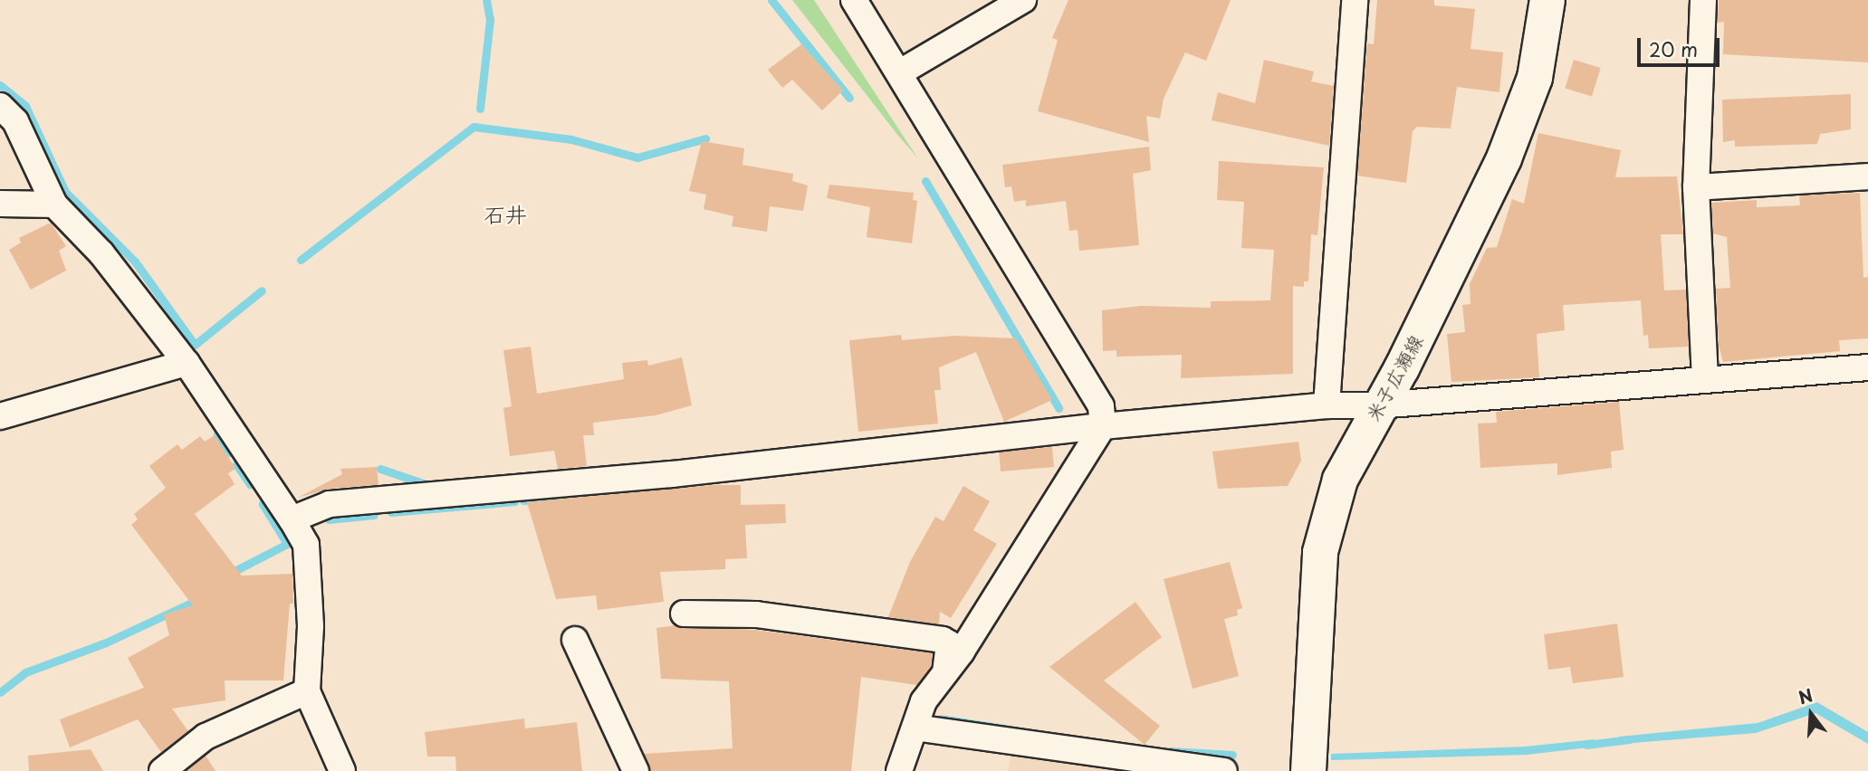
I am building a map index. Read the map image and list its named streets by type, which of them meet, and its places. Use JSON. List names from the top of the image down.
{
  "streets": {
    "main road": ["米子広瀬線"]
  },
  "districts": ["石井"],
  "scale_bar": "20 m",
  "north": "top"
}
